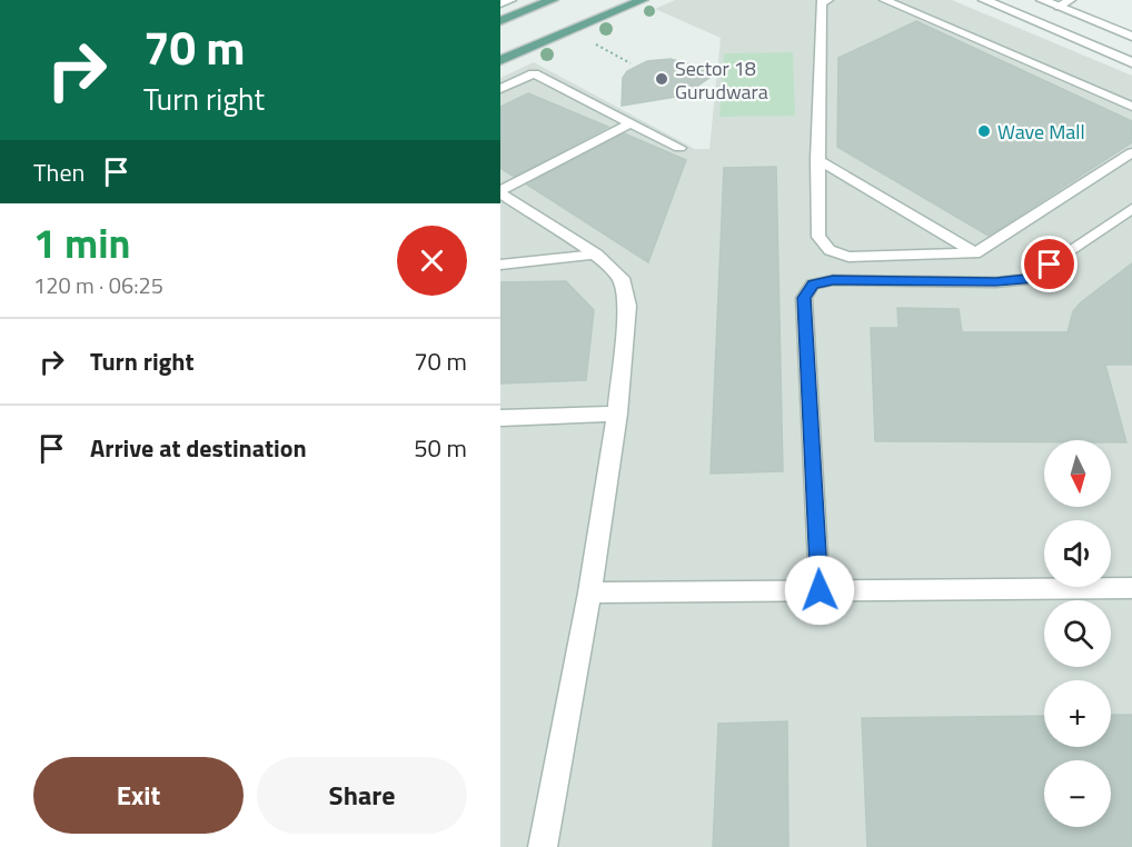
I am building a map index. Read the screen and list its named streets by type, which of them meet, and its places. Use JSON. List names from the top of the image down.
{
  "places": ["Sector 18 Gurudwara", "Wave Mall"],
  "north": "bottom",
  "page": {
    "turn": ["70 m", "Turn right"],
    "then": "Then",
    "heading": ["1 min", "120 m · 06:25"],
    "list": [
      {
        "name": "Turn right",
        "value": "70 m"
      },
      {
        "name": "Arrive at destination",
        "value": "50 m"
      }
    ],
    "map_buttons": ["+", "−"],
    "buttons": ["Exit", "Share"]
  }
}
